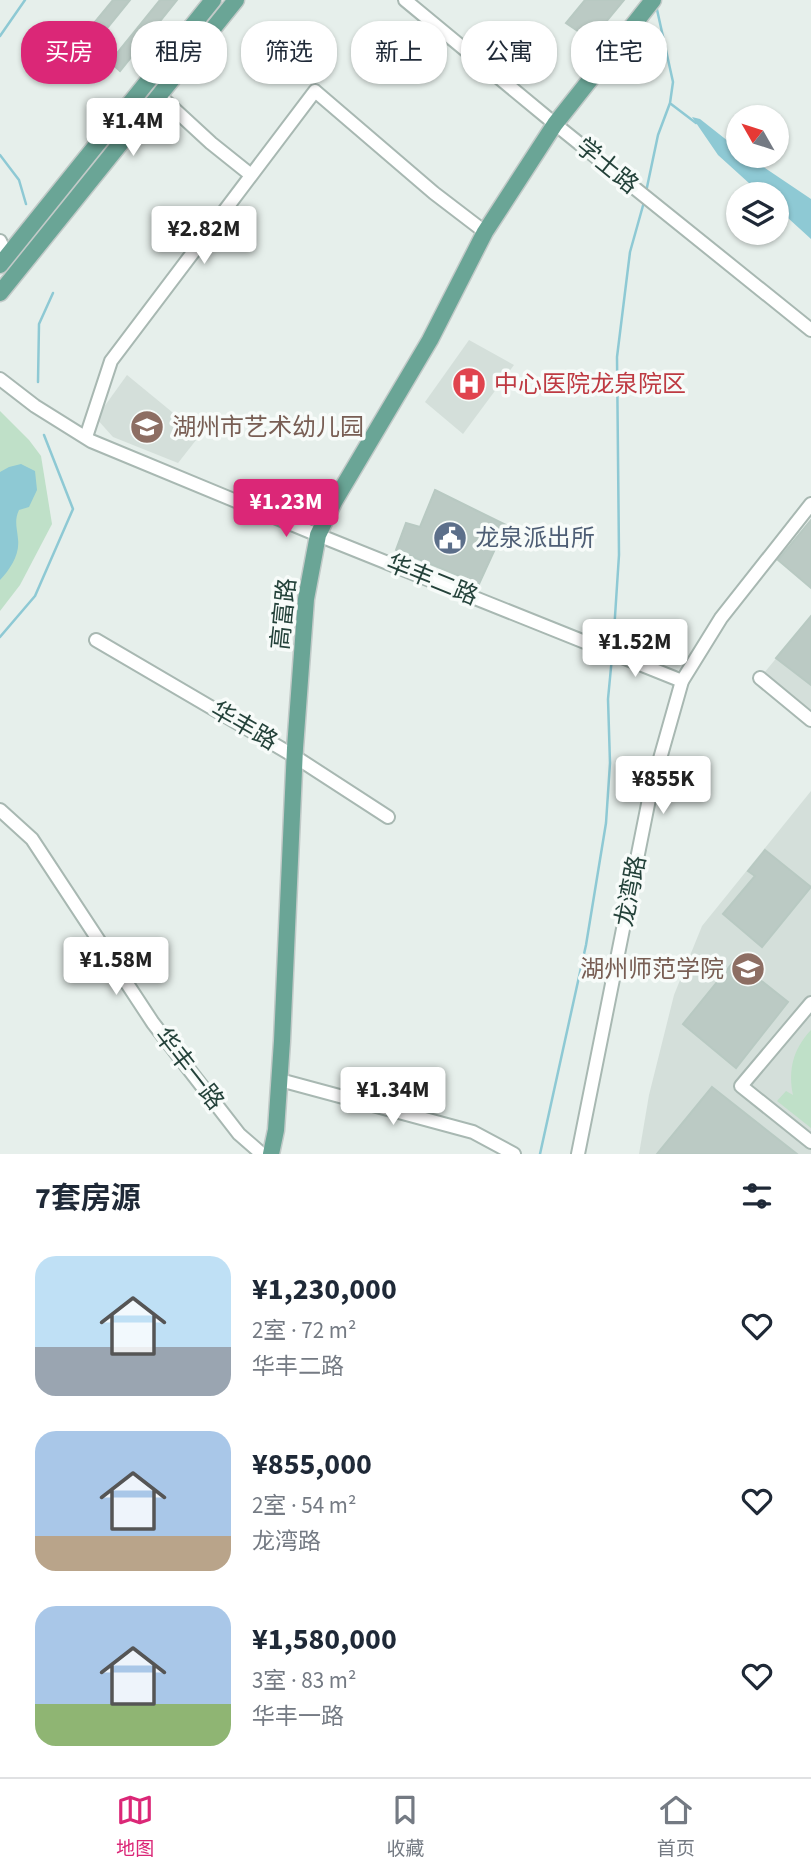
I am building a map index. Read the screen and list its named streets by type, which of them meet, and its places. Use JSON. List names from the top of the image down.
{
  "streets": {
    "main road": ["高富路"],
    "street": [
      "学士路",
      "华丰二路",
      "华丰路",
      "龙湾路",
      "华丰一路"
    ]
  },
  "crossings": [
    ["学士路", "高富路"],
    ["华丰二路", "高富路"],
    ["华丰二路", "龙湾路"],
    ["高富路", "华丰路"]
  ],
  "places": {
    "hospital": ["中心医院龙泉院区"],
    "school or university": ["湖州市艺术幼儿园", "湖州师范学院"],
    "public building": ["龙泉派出所"]
  },
  "north": "top left",
  "page": {
    "chip": [
      "买房",
      "租房",
      "筛选",
      "新上",
      "公寓",
      "住宅"
    ],
    "price": [
      "¥1.4M",
      "¥2.82M",
      "¥1.23M",
      "¥1.52M",
      "¥855K",
      "¥1.58M",
      "¥1.34M"
    ],
    "heading": "7套房源",
    "list": [
      {
        "name": "¥1,230,000",
        "note": "2室 · 72 m² · 华丰二路"
      },
      {
        "name": "¥855,000",
        "note": "2室 · 54 m² · 龙湾路"
      },
      {
        "name": "¥1,580,000",
        "note": "3室 · 83 m² · 华丰一路"
      }
    ],
    "tabs": ["地图", "收藏", "首页"]
  }
}
